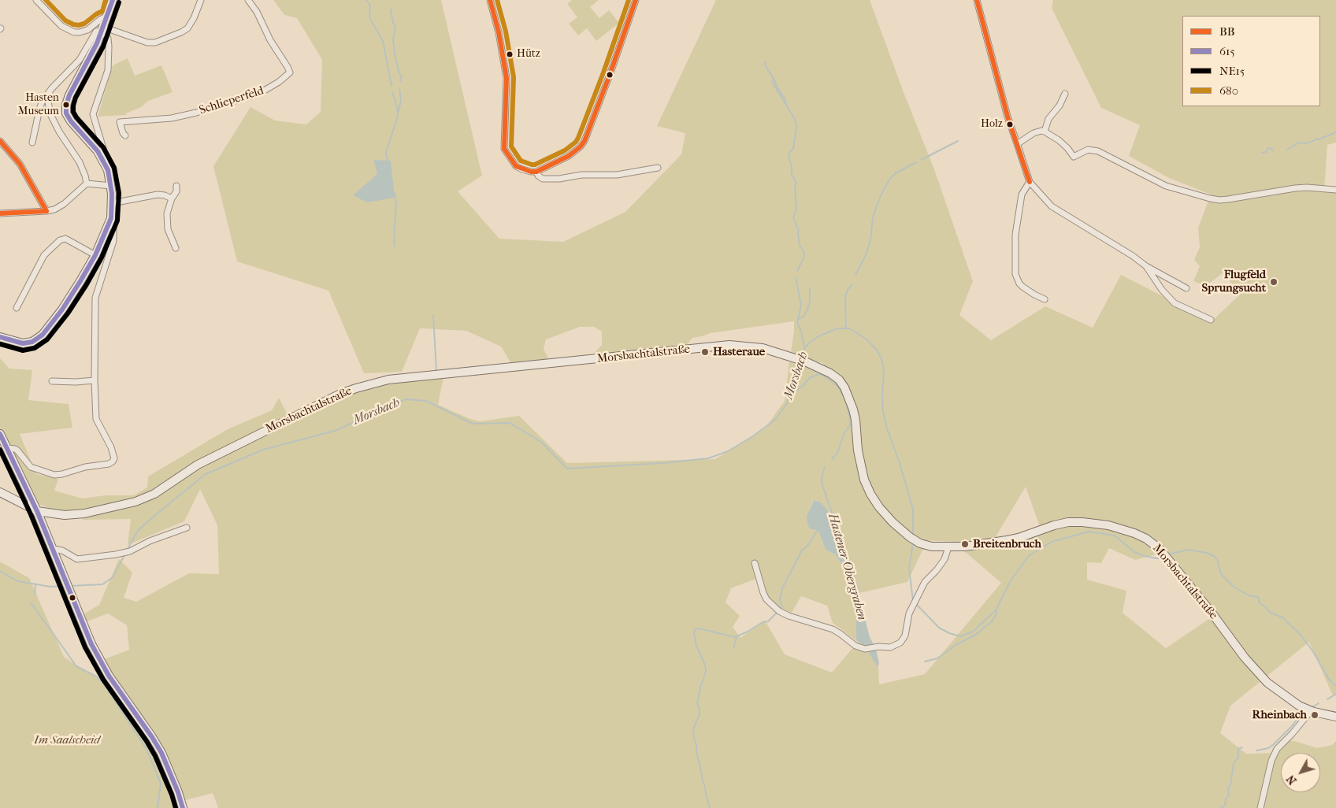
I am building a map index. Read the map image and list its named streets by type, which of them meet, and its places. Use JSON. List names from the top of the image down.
{
  "streets": {
    "main road": ["Morsbachtalstraße"],
    "street": ["Schlieperfeld"]
  },
  "water": ["Morsbach", "Hastener Obergraben"],
  "parks": ["Im Saalscheid"],
  "places": [
    "Hütz",
    "Hasten Museum",
    "Holz",
    "Flugfeld Sprungsucht",
    "Hasteraue",
    "Breitenbruch",
    "Rheinbach"
  ],
  "lines": [
    "transit line BB",
    "transit line 615",
    "transit line 680",
    "transit line NE15"
  ],
  "legend": [
    "BB",
    "615",
    "NE15",
    "680"
  ],
  "north": "bottom left"
}
